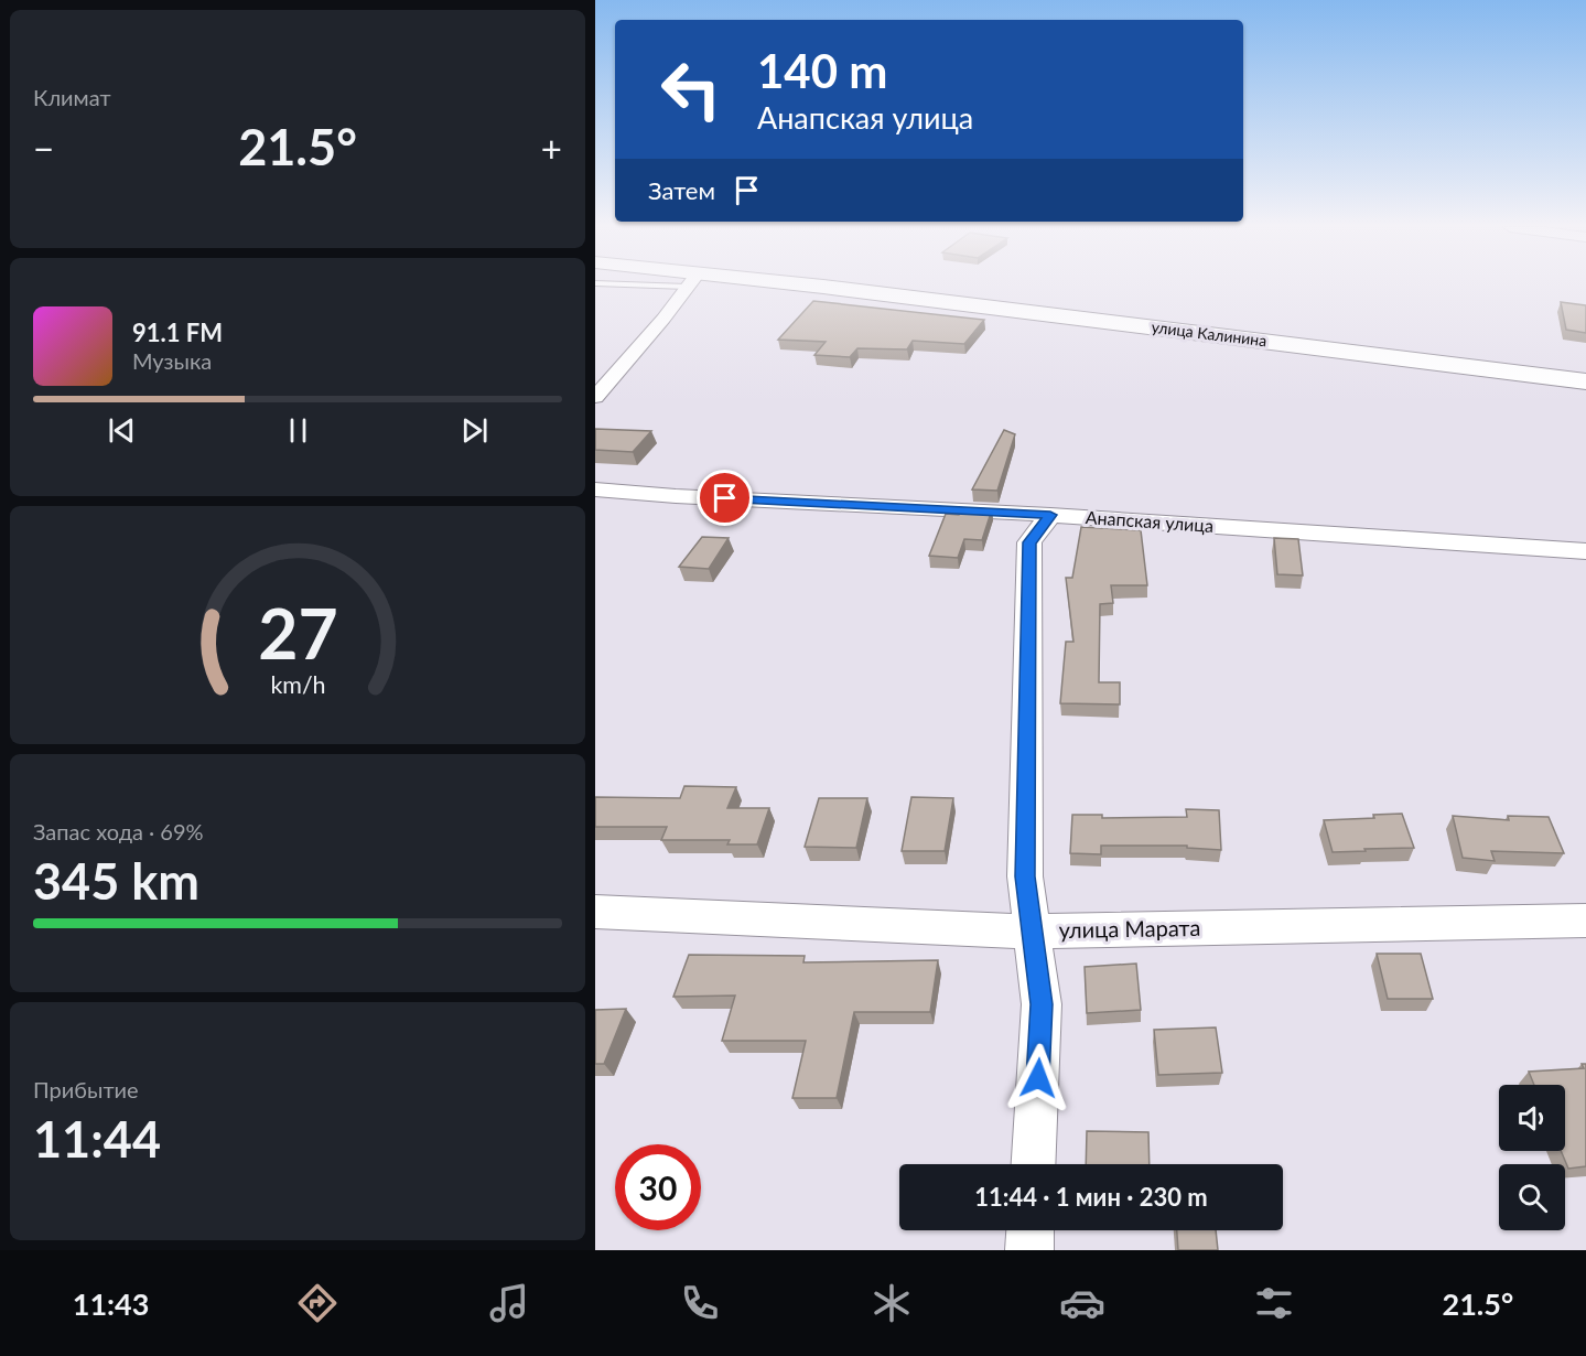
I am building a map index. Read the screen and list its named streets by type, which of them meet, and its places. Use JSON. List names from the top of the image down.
{
  "streets": {
    "main road": ["улица Калинина"],
    "street": ["Анапская улица", "улица Марата"]
  },
  "page": {
    "tile": [
      "Климат",
      ["Запас хода · 69%", "345 km"],
      ["Прибытие", "11:44"]
    ],
    "turn": ["140 m", "Анапская улица"],
    "heat": ["−", "21.5°", "+"],
    "then": "Затем",
    "song": ["91.1 FM", "Музыка"],
    "limit": "30",
    "trip": "11:44 · 1 мин · 230 m",
    "tabs": ["11:43", "21.5°"],
    "gauge": ["27", "km/h"]
  }
}
